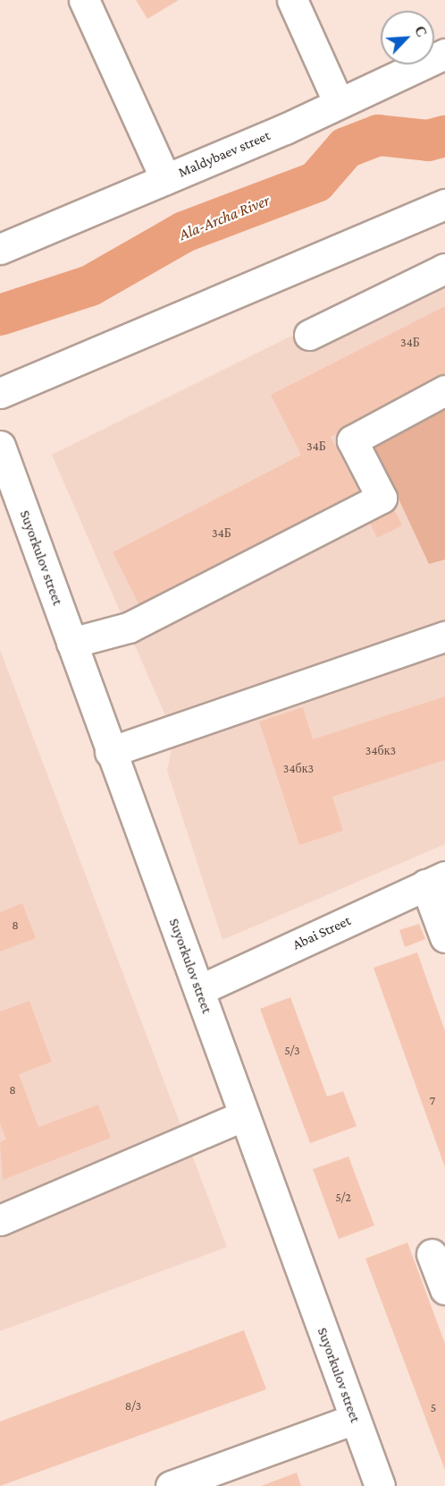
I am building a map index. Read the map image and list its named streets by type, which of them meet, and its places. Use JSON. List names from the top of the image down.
{
  "streets": {
    "street": ["Maldybaev street", "Suyorkulov street", "Abai Street"]
  },
  "crossings": [
    ["Suyorkulov street", "Abai Street"]
  ],
  "water": ["Ala-Archa River"],
  "house_numbers": [
    "34Б",
    "34Б",
    "34Б",
    "34бк3",
    "34бк3",
    "8",
    "5/3",
    "8",
    "7",
    "5/2",
    "8/3",
    "5"
  ],
  "north": "top right"
}
